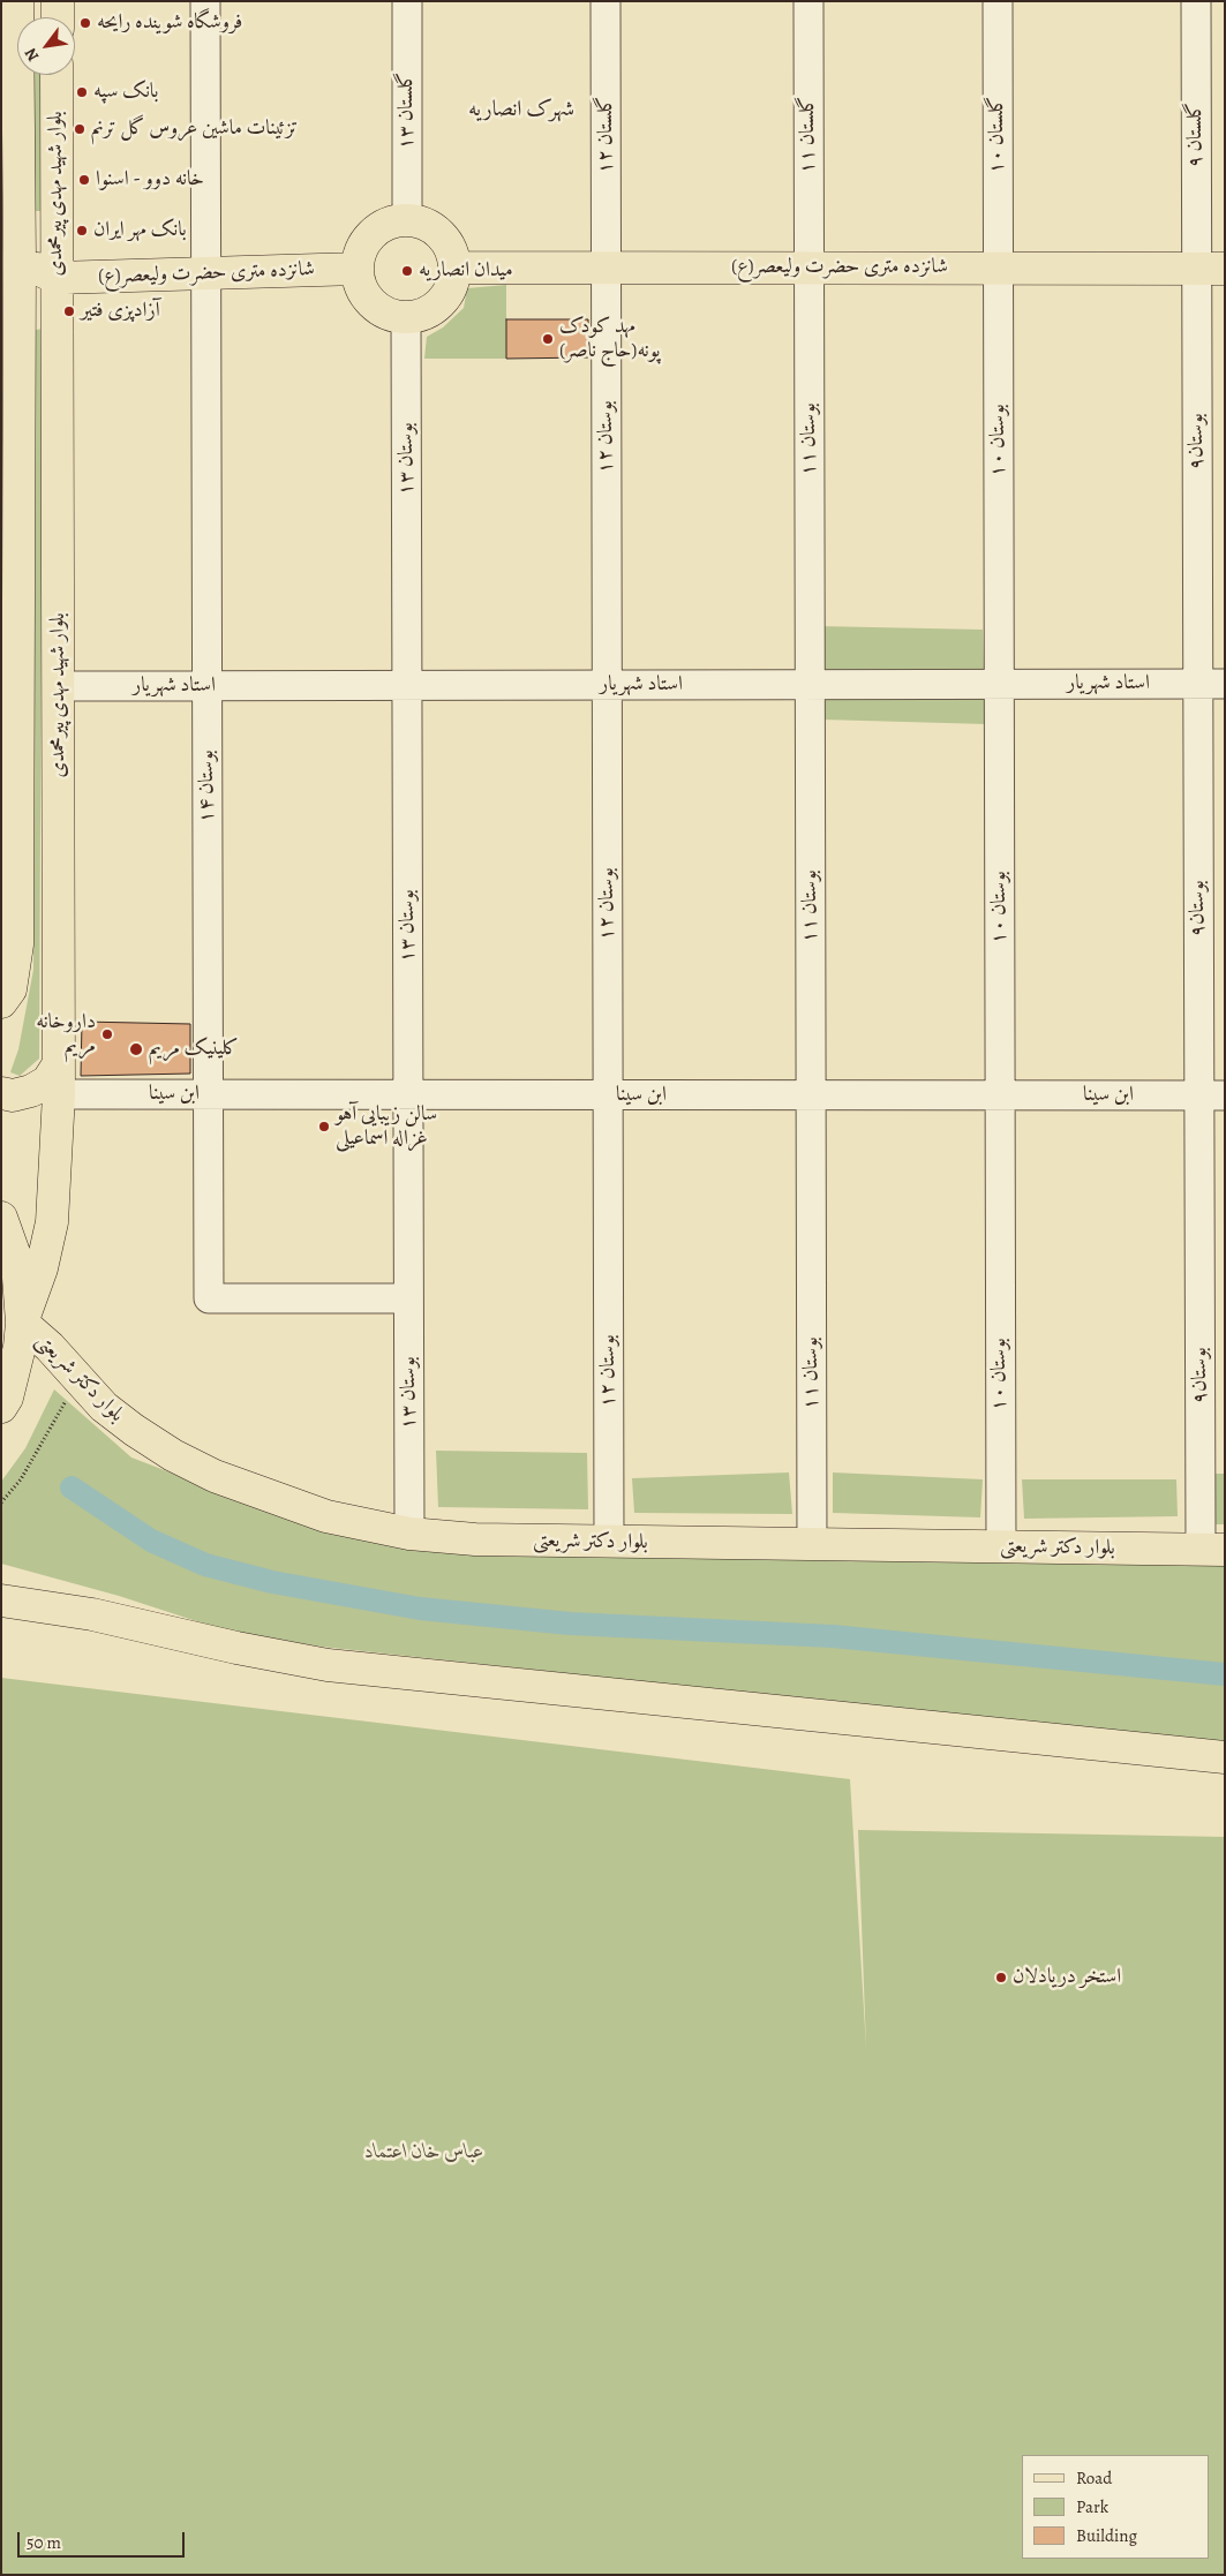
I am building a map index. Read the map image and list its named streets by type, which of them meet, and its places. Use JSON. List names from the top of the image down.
{
  "streets": {
    "main road": ["بلوار شهید مهدی پیرمحمدی", "شانزده متری حضرت ولیعصر(ع)", "بلوار دکتر شریعتی"],
    "street": [
      "گلستان ۱۳",
      "گلستان ۱۲",
      "گلستان ۱۱",
      "گلستان ۱۰",
      "گلستان ۹",
      "بوستان ۱۲",
      "بوستان ۱۱",
      "بوستان ۱۰",
      "بوستان۹",
      "بوستان ۱۳",
      "استاد شهریار",
      "بوستان ۱۴",
      "ابن سینا"
    ]
  },
  "crossings": [
    ["گلستان ۱۳", "شانزده متری حضرت ولیعصر(ع)"],
    ["گلستان ۱۳", "بوستان ۱۳"],
    ["گلستان ۱۲", "شانزده متری حضرت ولیعصر(ع)"],
    ["گلستان ۱۲", "بوستان ۱۲"],
    ["گلستان ۱۱", "شانزده متری حضرت ولیعصر(ع)"],
    ["گلستان ۱۱", "بوستان ۱۱"],
    ["گلستان ۱۰", "شانزده متری حضرت ولیعصر(ع)"],
    ["گلستان ۱۰", "بوستان ۱۰"],
    ["گلستان ۹", "شانزده متری حضرت ولیعصر(ع)"],
    ["گلستان ۹", "بوستان۹"],
    ["بلوار شهید مهدی پیرمحمدی", "شانزده متری حضرت ولیعصر(ع)"],
    ["بلوار شهید مهدی پیرمحمدی", "استاد شهریار"],
    ["بلوار شهید مهدی پیرمحمدی", "ابن سینا"],
    ["بلوار شهید مهدی پیرمحمدی", "بلوار دکتر شریعتی"],
    ["شانزده متری حضرت ولیعصر(ع)", "بوستان ۱۲"],
    ["شانزده متری حضرت ولیعصر(ع)", "بوستان ۱۱"],
    ["شانزده متری حضرت ولیعصر(ع)", "بوستان ۱۰"],
    ["شانزده متری حضرت ولیعصر(ع)", "بوستان۹"],
    ["شانزده متری حضرت ولیعصر(ع)", "بوستان ۱۳"],
    ["شانزده متری حضرت ولیعصر(ع)", "بوستان ۱۴"],
    ["بوستان ۱۲", "استاد شهریار"],
    ["بوستان ۱۲", "ابن سینا"],
    ["بوستان ۱۲", "بلوار دکتر شریعتی"],
    ["بوستان ۱۱", "استاد شهریار"],
    ["بوستان ۱۱", "ابن سینا"],
    ["بوستان ۱۱", "بلوار دکتر شریعتی"],
    ["بوستان ۱۰", "استاد شهریار"],
    ["بوستان ۱۰", "ابن سینا"],
    ["بوستان ۱۰", "بلوار دکتر شریعتی"],
    ["بوستان۹", "استاد شهریار"],
    ["بوستان۹", "ابن سینا"],
    ["بوستان۹", "بلوار دکتر شریعتی"],
    ["بوستان ۱۳", "استاد شهریار"],
    ["بوستان ۱۳", "بوستان ۱۴"],
    ["بوستان ۱۳", "ابن سینا"],
    ["بوستان ۱۳", "بلوار دکتر شریعتی"],
    ["استاد شهریار", "بوستان ۱۴"],
    ["بوستان ۱۴", "ابن سینا"]
  ],
  "districts": ["شهرک انصاریه"],
  "parks": ["عباس خان اعتماد"],
  "places": [
    "فروشگاه شوینده رایحه",
    "بانک سپه",
    "تزئینات ماشین عروس گل ترنم",
    "خانه دوو - اسنوا",
    "بانک مهر ایران",
    "میدان انصاریه",
    "آزادپزی فتیر",
    "مهد کودک پونه(حاج ناصر)",
    "داروخانه مریم",
    "کلینیک مریم",
    "سالن زیبایی آهو غزاله اسماعیلی",
    "استخر دریادلان"
  ],
  "legend": ["Road", "Park", "Building"],
  "scale_bar": "50 m",
  "north": "bottom left"
}
